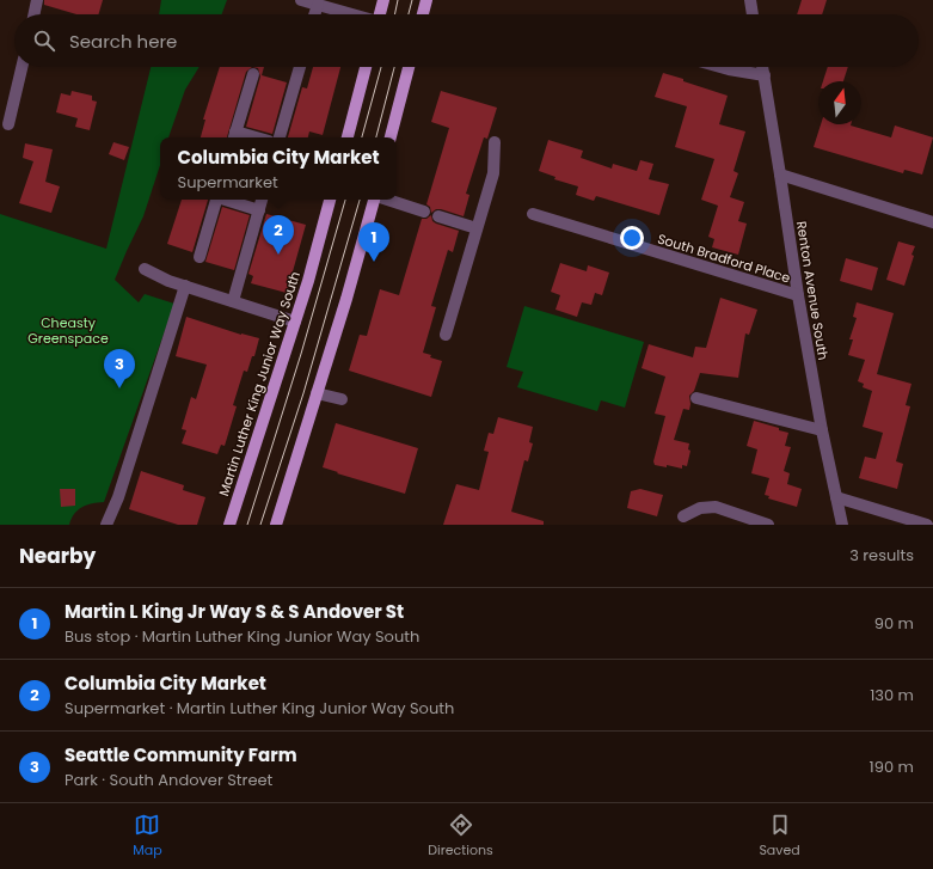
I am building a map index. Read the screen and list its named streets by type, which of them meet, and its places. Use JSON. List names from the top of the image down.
{
  "streets": {
    "main road": ["Martin Luther King Junior Way South"],
    "street": ["South Bradford Place", "Renton Avenue South"]
  },
  "crossings": [
    ["South Bradford Place", "Renton Avenue South"]
  ],
  "parks": ["Cheasty Greenspace"],
  "north": "top",
  "page": {
    "search": "Search here",
    "popup": ["Columbia City Market", "Supermarket"],
    "pins": ["2", "1", "3"],
    "heading": ["Nearby", "3 results"],
    "list": [
      {
        "mark": "1",
        "name": "Martin L King Jr Way S & S Andover St",
        "note": "Bus stop · Martin Luther King Junior Way South",
        "value": "90 m"
      },
      {
        "mark": "2",
        "name": "Columbia City Market",
        "note": "Supermarket · Martin Luther King Junior Way South",
        "value": "130 m"
      },
      {
        "mark": "3",
        "name": "Seattle Community Farm",
        "note": "Park · South Andover Street",
        "value": "190 m"
      }
    ],
    "nav": ["Map", "Directions", "Saved"]
  }
}
